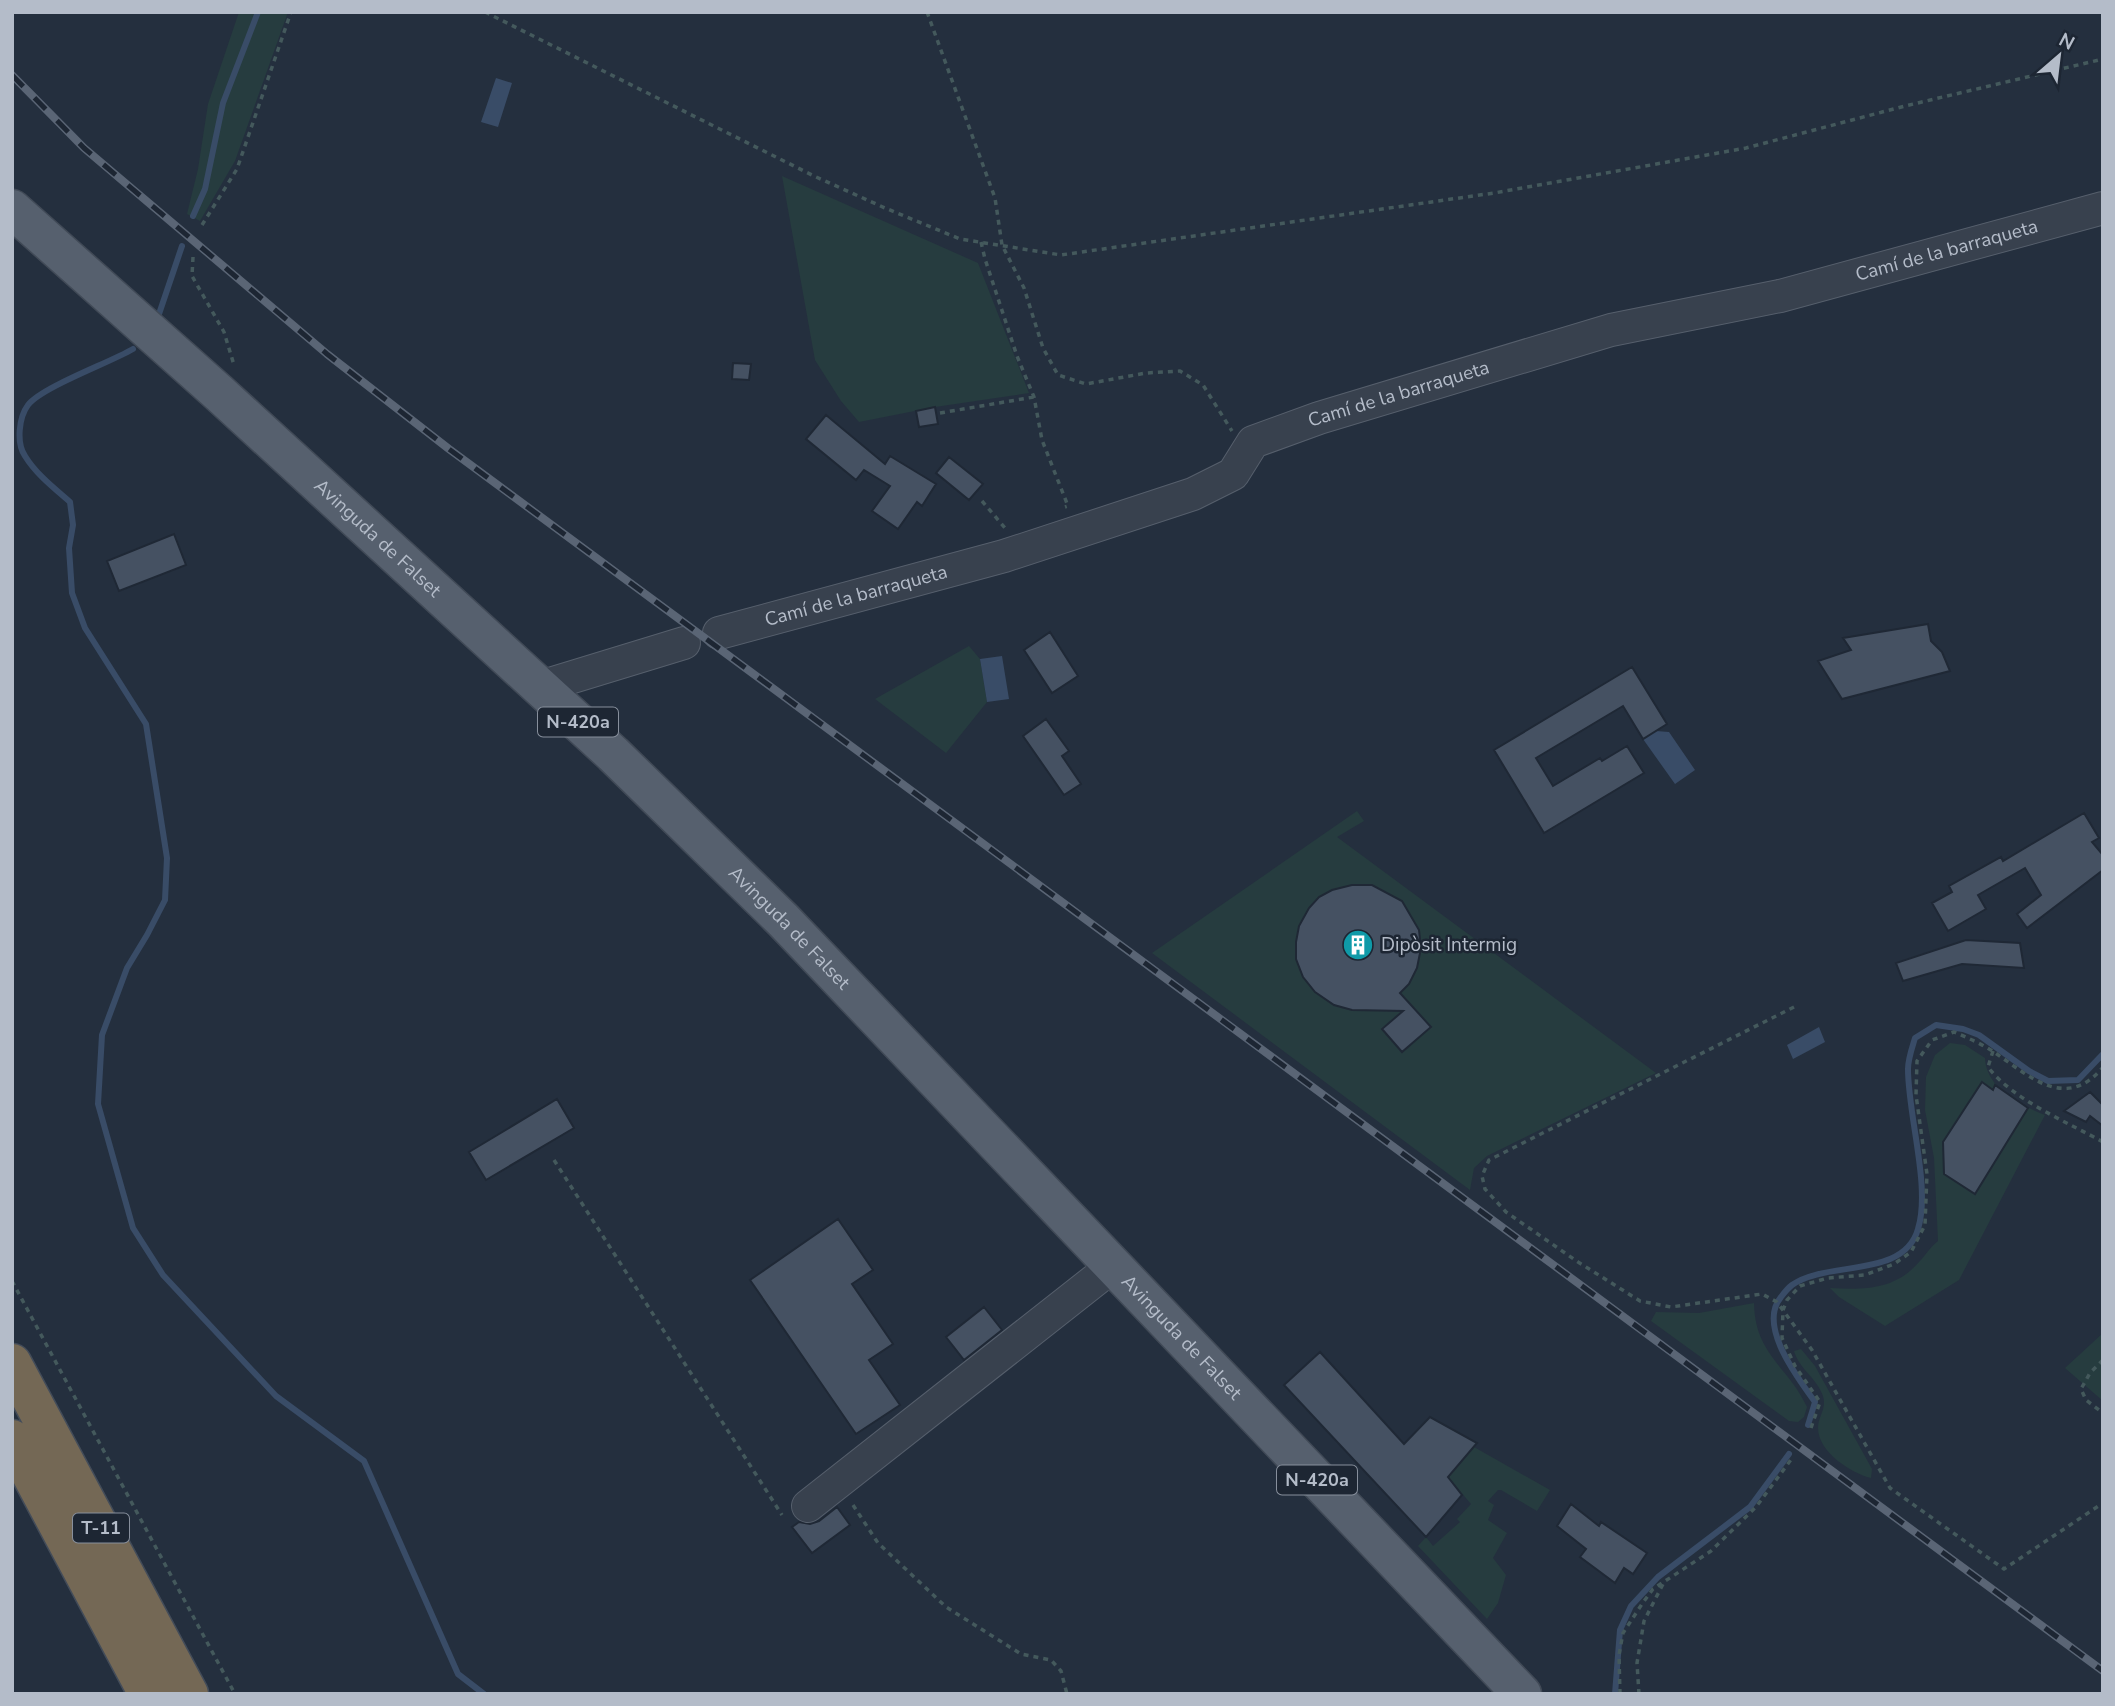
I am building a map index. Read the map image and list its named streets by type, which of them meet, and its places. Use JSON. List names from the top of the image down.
{
  "streets": {
    "highway": ["T-11"],
    "main road": ["Avinguda de Falset", "N-420a"],
    "street": ["Camí de la barraqueta"]
  },
  "places": {
    "building": ["Dipòsit Intermig"]
  },
  "north": "top right"
}
